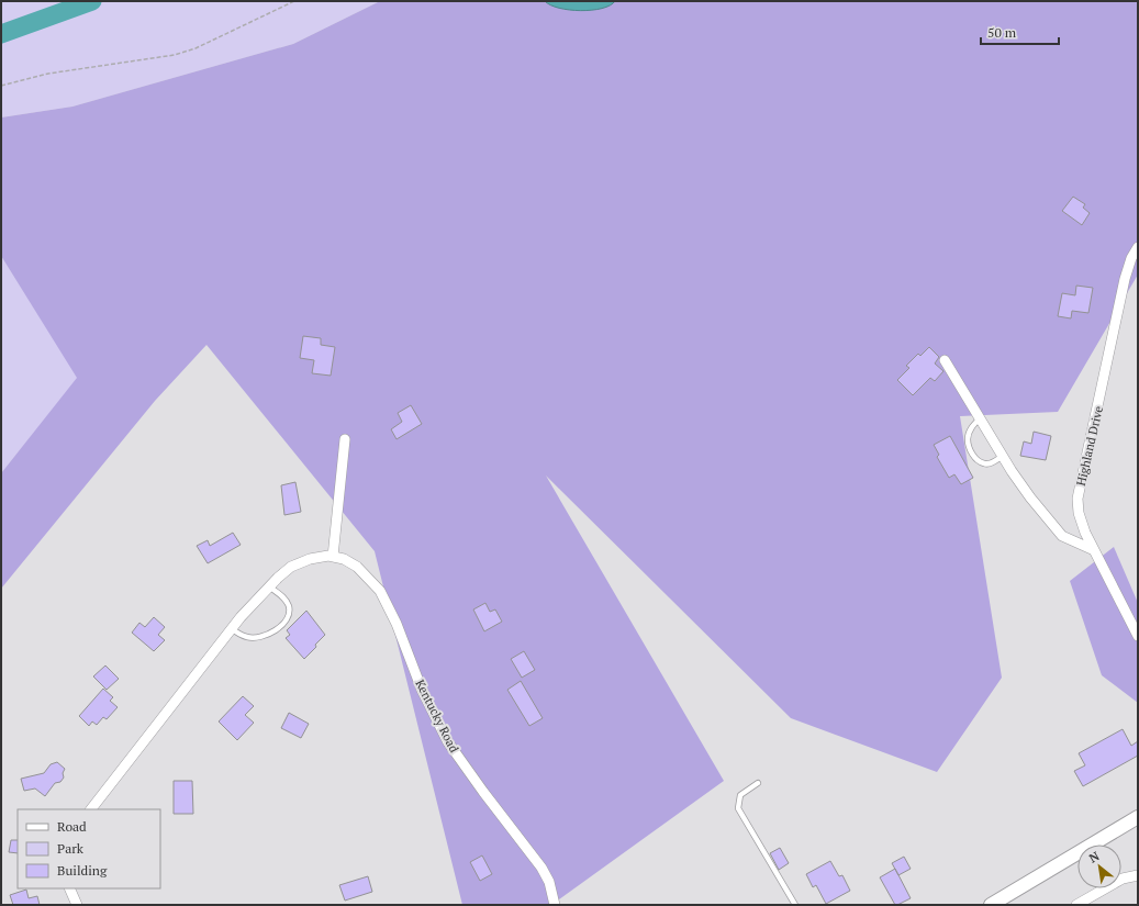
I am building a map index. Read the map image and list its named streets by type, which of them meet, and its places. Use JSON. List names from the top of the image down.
{
  "streets": {
    "street": ["Highland Drive", "Kentucky Road"]
  },
  "legend": ["Road", "Park", "Building"],
  "scale_bar": "50 m",
  "north": "top left"
}
